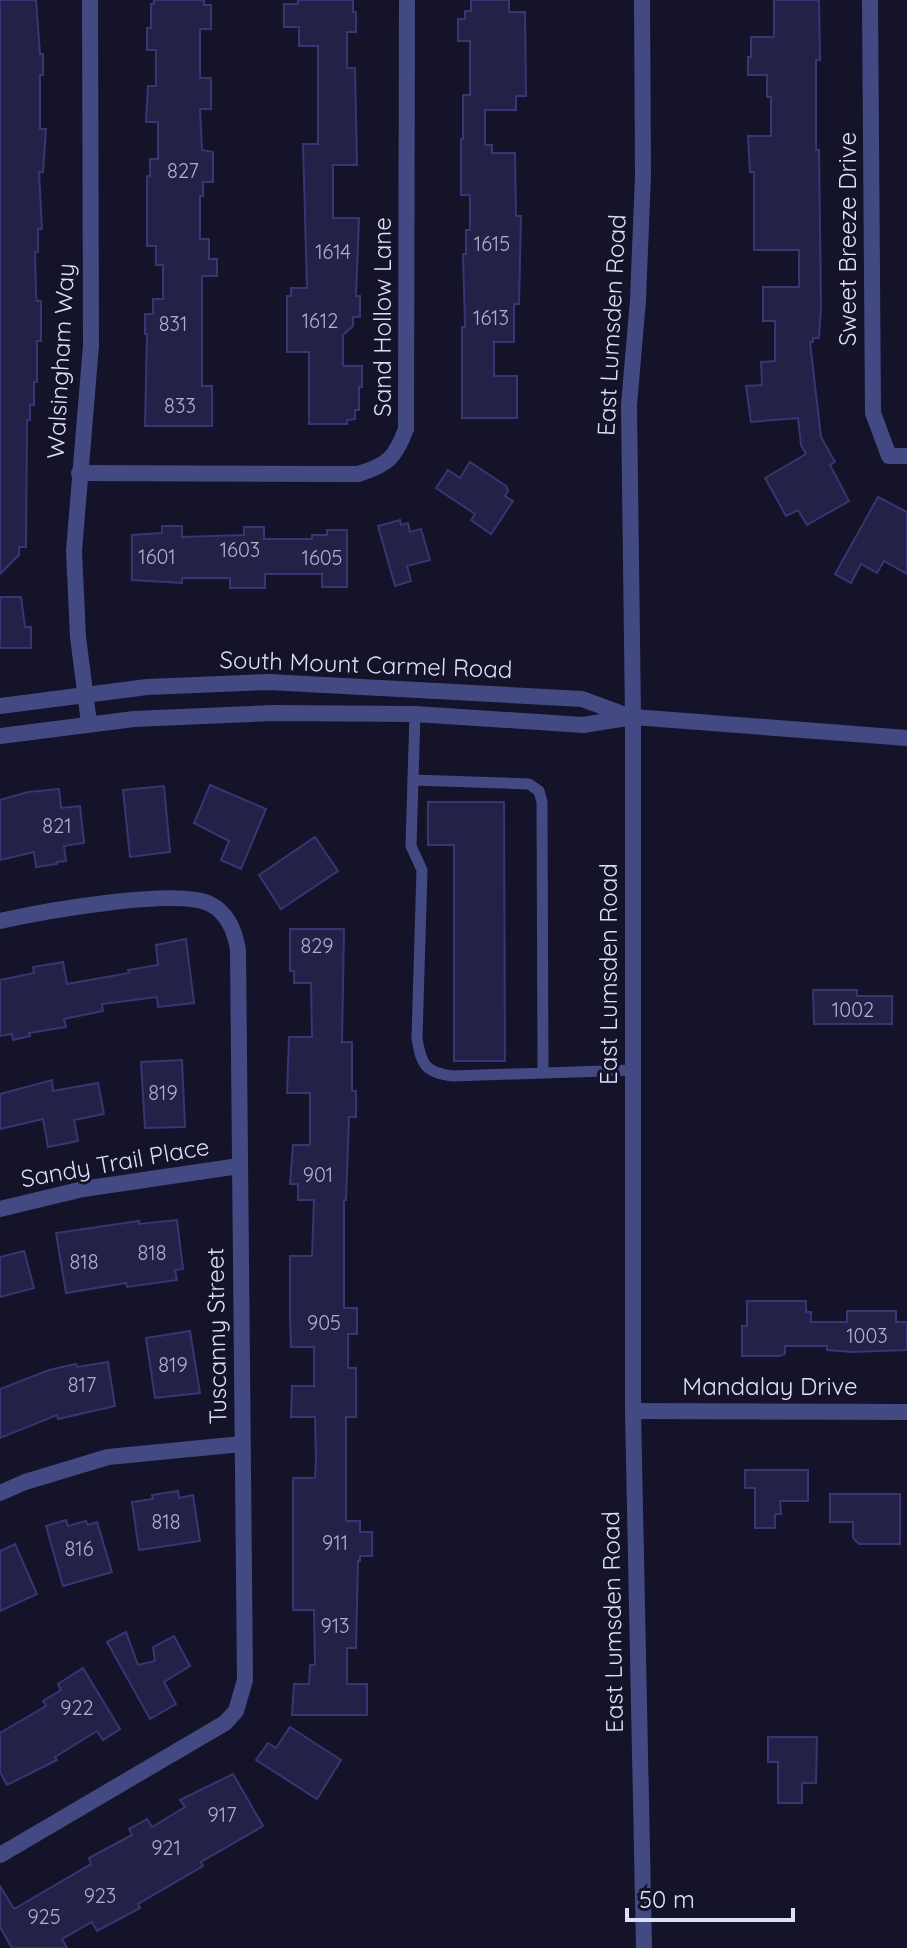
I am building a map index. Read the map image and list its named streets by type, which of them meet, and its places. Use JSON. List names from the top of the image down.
{
  "streets": {
    "street": [
      "Sweet Breeze Drive",
      "Sand Hollow Lane",
      "East Lumsden Road",
      "Walsingham Way",
      "South Mount Carmel Road",
      "Sandy Trail Place",
      "Tuscanny Street",
      "Mandalay Drive"
    ]
  },
  "crossings": [
    ["Sand Hollow Lane", "Walsingham Way"],
    ["East Lumsden Road", "South Mount Carmel Road"],
    ["East Lumsden Road", "Mandalay Drive"],
    ["Walsingham Way", "South Mount Carmel Road"],
    ["Sandy Trail Place", "Tuscanny Street"]
  ],
  "house_numbers": [
    "827",
    "1615",
    "1614",
    "1613",
    "1612",
    "831",
    "833",
    "1603",
    "1601",
    "1605",
    "821",
    "829",
    "1002",
    "819",
    "901",
    "818",
    "818",
    "905",
    "1003",
    "819",
    "817",
    "818",
    "911",
    "816",
    "913",
    "922",
    "917",
    "921",
    "923",
    "925"
  ],
  "scale_bar": "50 m"
}
